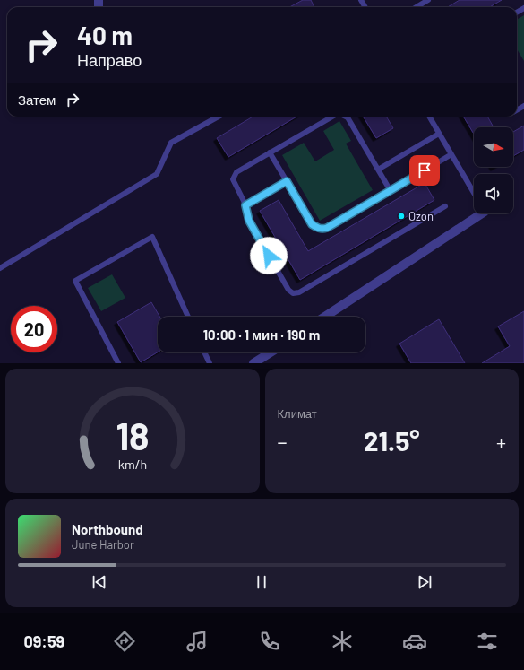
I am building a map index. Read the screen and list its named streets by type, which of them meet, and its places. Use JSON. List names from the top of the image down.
{
  "places": ["Ozon"],
  "north": "right",
  "page": {
    "turn": ["40 m", "Направо"],
    "then": "Затем",
    "limit": "20",
    "trip": "10:00 · 1 мин · 190 m",
    "tile": "Климат",
    "heat": ["−", "21.5°", "+"],
    "song": ["Northbound", "June Harbor"],
    "tabs": "09:59",
    "gauge": ["18", "km/h"]
  }
}
